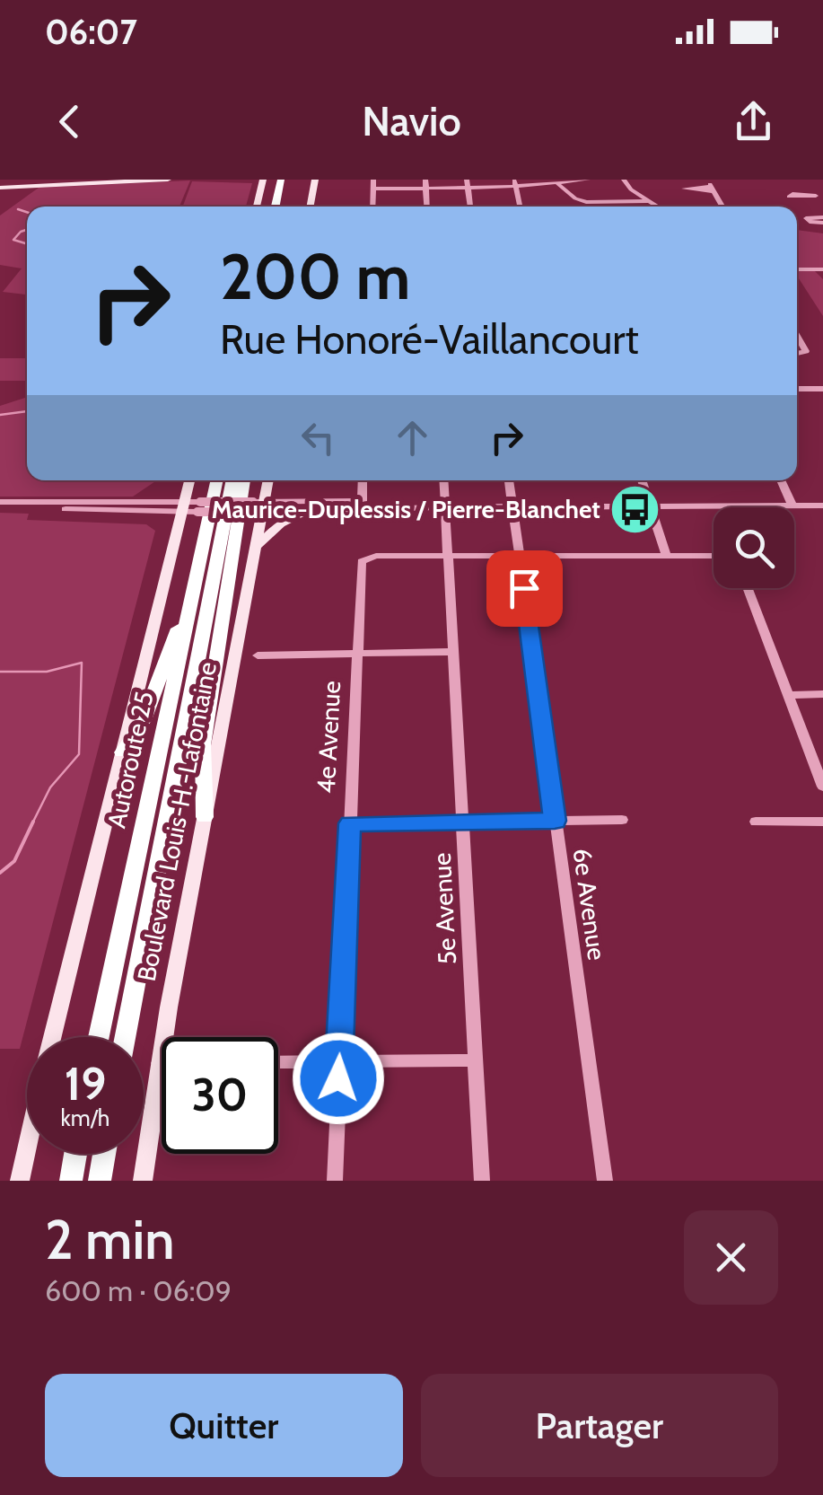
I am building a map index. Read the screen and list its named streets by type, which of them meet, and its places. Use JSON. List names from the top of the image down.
{
  "streets": {
    "highway": ["Autoroute 25"],
    "main road": ["Boulevard Louis-H.-Lafontaine"],
    "street": ["4e Avenue", "6e Avenue", "5e Avenue"]
  },
  "crossings": [
    ["4e Avenue", "5e Avenue"]
  ],
  "places": {
    "bus stop": ["Maurice-Duplessis / Pierre-Blanchet"]
  },
  "page": {
    "status": "06:07",
    "header": "Navio",
    "turn": ["200 m", "Rue Honoré-Vaillancourt"],
    "speed": "19 km/h",
    "limit": "30",
    "heading": ["2 min", "600 m · 06:09"],
    "buttons": ["Quitter", "Partager"]
  }
}
